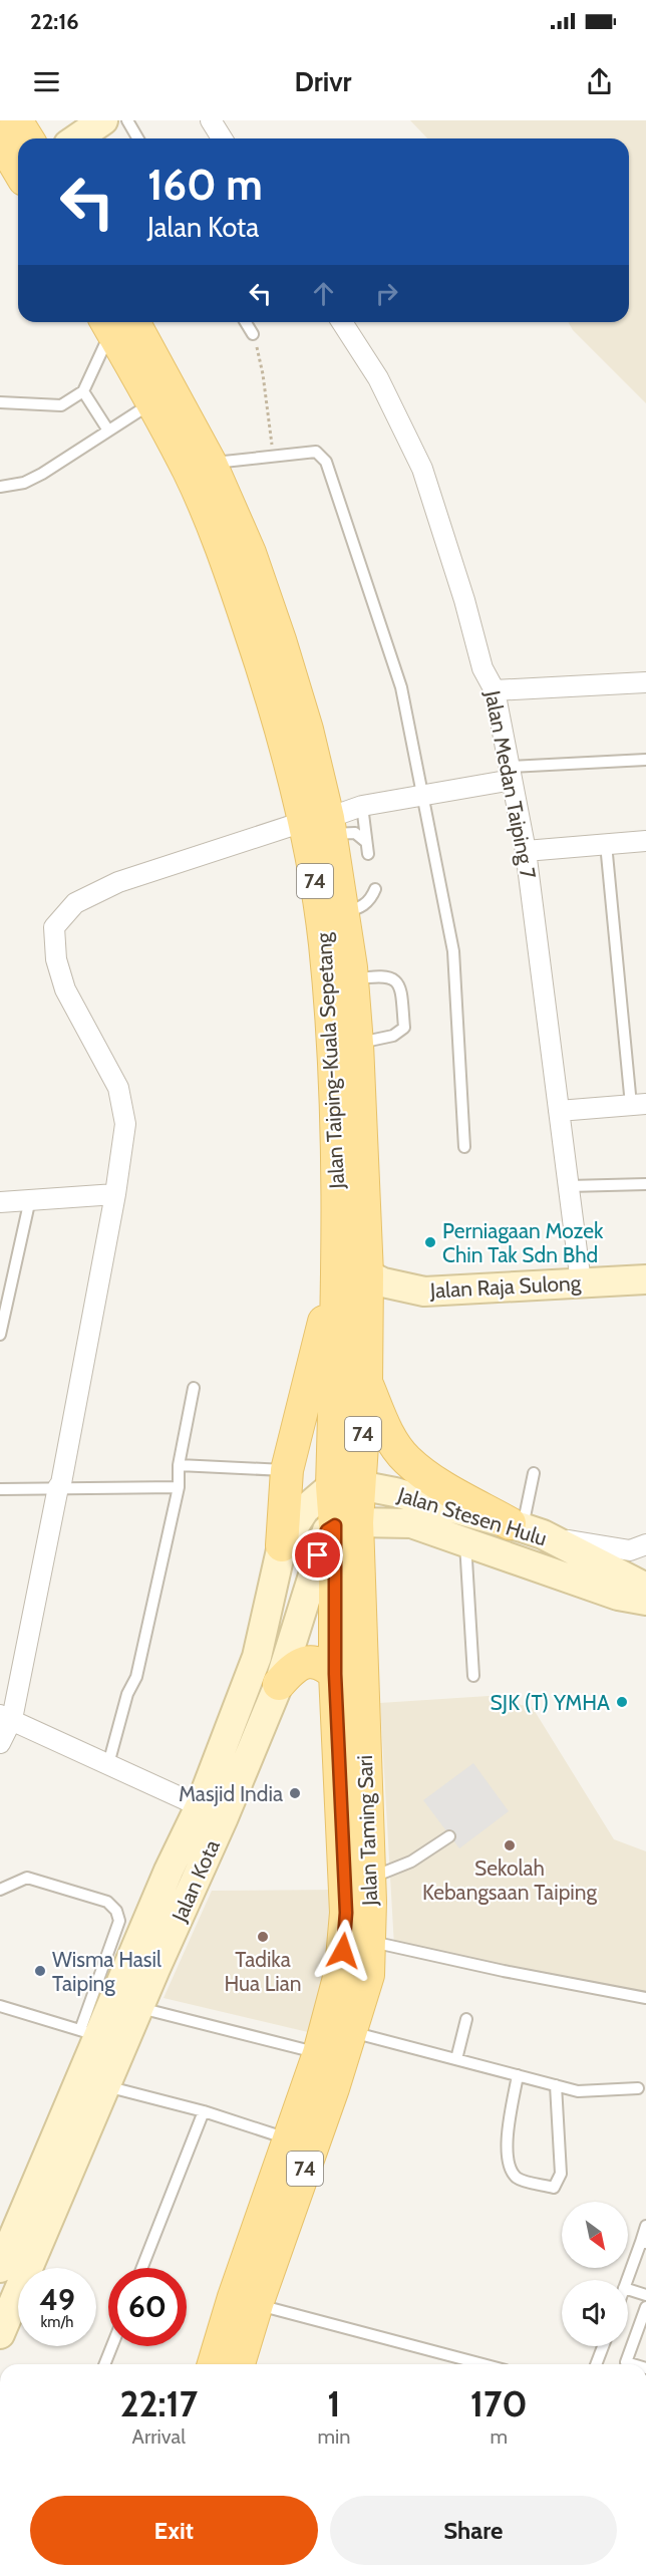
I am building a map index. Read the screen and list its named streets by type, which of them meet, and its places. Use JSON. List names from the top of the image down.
{
  "streets": {
    "main road": [
      "74",
      "Jalan Taiping-Kuala Sepetang",
      "Jalan Raja Sulong",
      "Jalan Stesen Hulu",
      "Jalan Taming Sari",
      "Jalan Kota"
    ],
    "street": ["Jalan Medan Taiping 7"]
  },
  "crossings": [
    ["Jalan Medan Taiping 7", "Jalan Raja Sulong"],
    ["74", "Jalan Taiping-Kuala Sepetang"],
    ["74", "Jalan Stesen Hulu"],
    ["74", "Jalan Taming Sari"],
    ["74", "Jalan Kota"],
    ["Jalan Taiping-Kuala Sepetang", "Jalan Raja Sulong"],
    ["Jalan Taiping-Kuala Sepetang", "Jalan Stesen Hulu"],
    ["Jalan Taiping-Kuala Sepetang", "Jalan Kota"],
    ["Jalan Stesen Hulu", "Jalan Taming Sari"],
    ["Jalan Stesen Hulu", "Jalan Kota"],
    ["Jalan Taming Sari", "Jalan Kota"]
  ],
  "places": [
    "Perniagaan Mozek Chin Tak Sdn Bhd",
    "SJK (T) YMHA",
    "Masjid India",
    "Sekolah Kebangsaan Taiping",
    "Tadika Hua Lian",
    "Wisma Hasil Taiping"
  ],
  "north": "bottom right",
  "page": {
    "status": "22:16",
    "header": "Drivr",
    "turn": ["160 m", "Jalan Kota"],
    "speed": "49 km/h",
    "limit": "60",
    "eta": [
      "22:17",
      "Arrival",
      "1",
      "min",
      "170",
      "m"
    ],
    "buttons": ["Exit", "Share"]
  }
}
